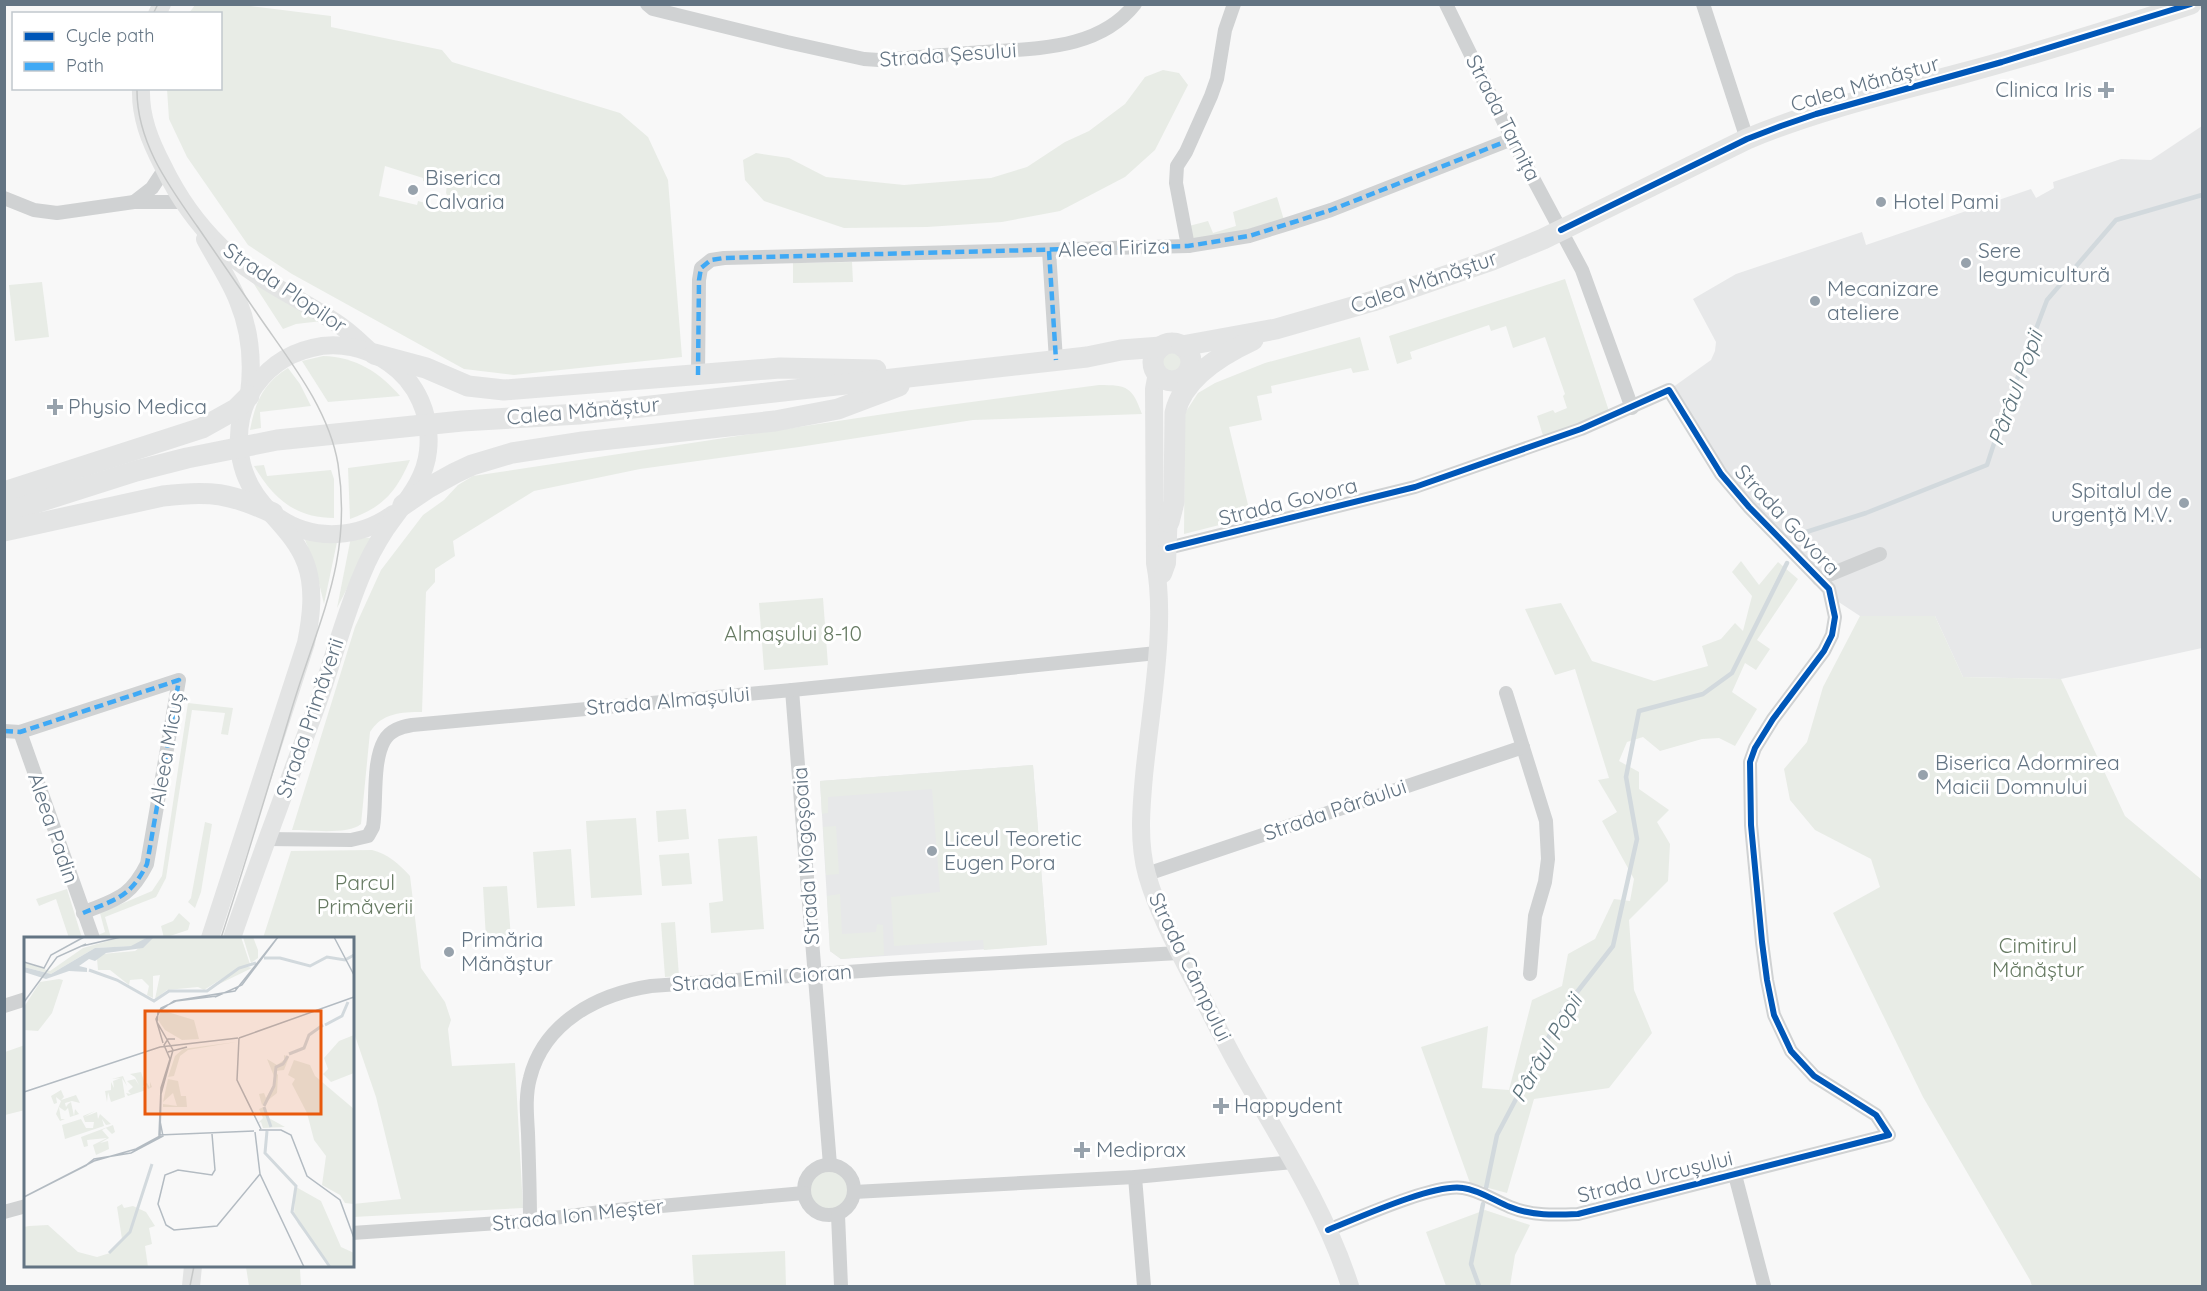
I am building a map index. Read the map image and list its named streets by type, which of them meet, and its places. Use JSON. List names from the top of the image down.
{
  "streets": {
    "main road": [
      "Calea Mănăștur",
      "Strada Plopilor",
      "Strada Primăverii",
      "Strada Câmpului"
    ],
    "street": [
      "Strada Șesului",
      "Strada Tarnița",
      "Aleea Firiza",
      "Strada Govora",
      "Strada Almașului",
      "Aleea Micuș",
      "Strada Pârâului",
      "Aleea Padin",
      "Strada Mogoșoaia",
      "Strada Emil Cioran",
      "Strada Urcușului",
      "Strada Ion Meșter"
    ]
  },
  "crossings": [
    ["Calea Mănăștur", "Strada Tarnița"],
    ["Calea Mănăștur", "Strada Câmpului"],
    ["Strada Tarnița", "Aleea Firiza"],
    ["Strada Plopilor", "Strada Primăverii"],
    ["Strada Govora", "Strada Câmpului"],
    ["Strada Govora", "Strada Urcușului"],
    ["Strada Almașului", "Strada Primăverii"],
    ["Strada Almașului", "Strada Mogoșoaia"],
    ["Strada Almașului", "Strada Câmpului"],
    ["Aleea Micuș", "Aleea Padin"],
    ["Strada Pârâului", "Strada Câmpului"],
    ["Strada Mogoșoaia", "Strada Emil Cioran"],
    ["Strada Mogoșoaia", "Strada Ion Meșter"],
    ["Strada Câmpului", "Strada Emil Cioran"],
    ["Strada Câmpului", "Strada Urcușului"],
    ["Strada Emil Cioran", "Strada Ion Meșter"]
  ],
  "water": ["Pârâul Popii"],
  "parks": ["Almașului 8-10", "Parcul Primăverii", "Cimitirul Mănăștur"],
  "places": {
    "health": [
      "Clinica Iris",
      "Physio Medica",
      "Happydent",
      "Mediprax"
    ],
    "other": [
      "Biserica Calvaria",
      "Hotel Pami",
      "Sere legumicultură",
      "Mecanizare ateliere",
      "Spitalul de urgență M.V.",
      "Biserica Adormirea Maicii Domnului",
      "Liceul Teoretic Eugen Pora",
      "Primăria Mănăștur"
    ]
  },
  "legend": ["Cycle path", "Path"]
}
